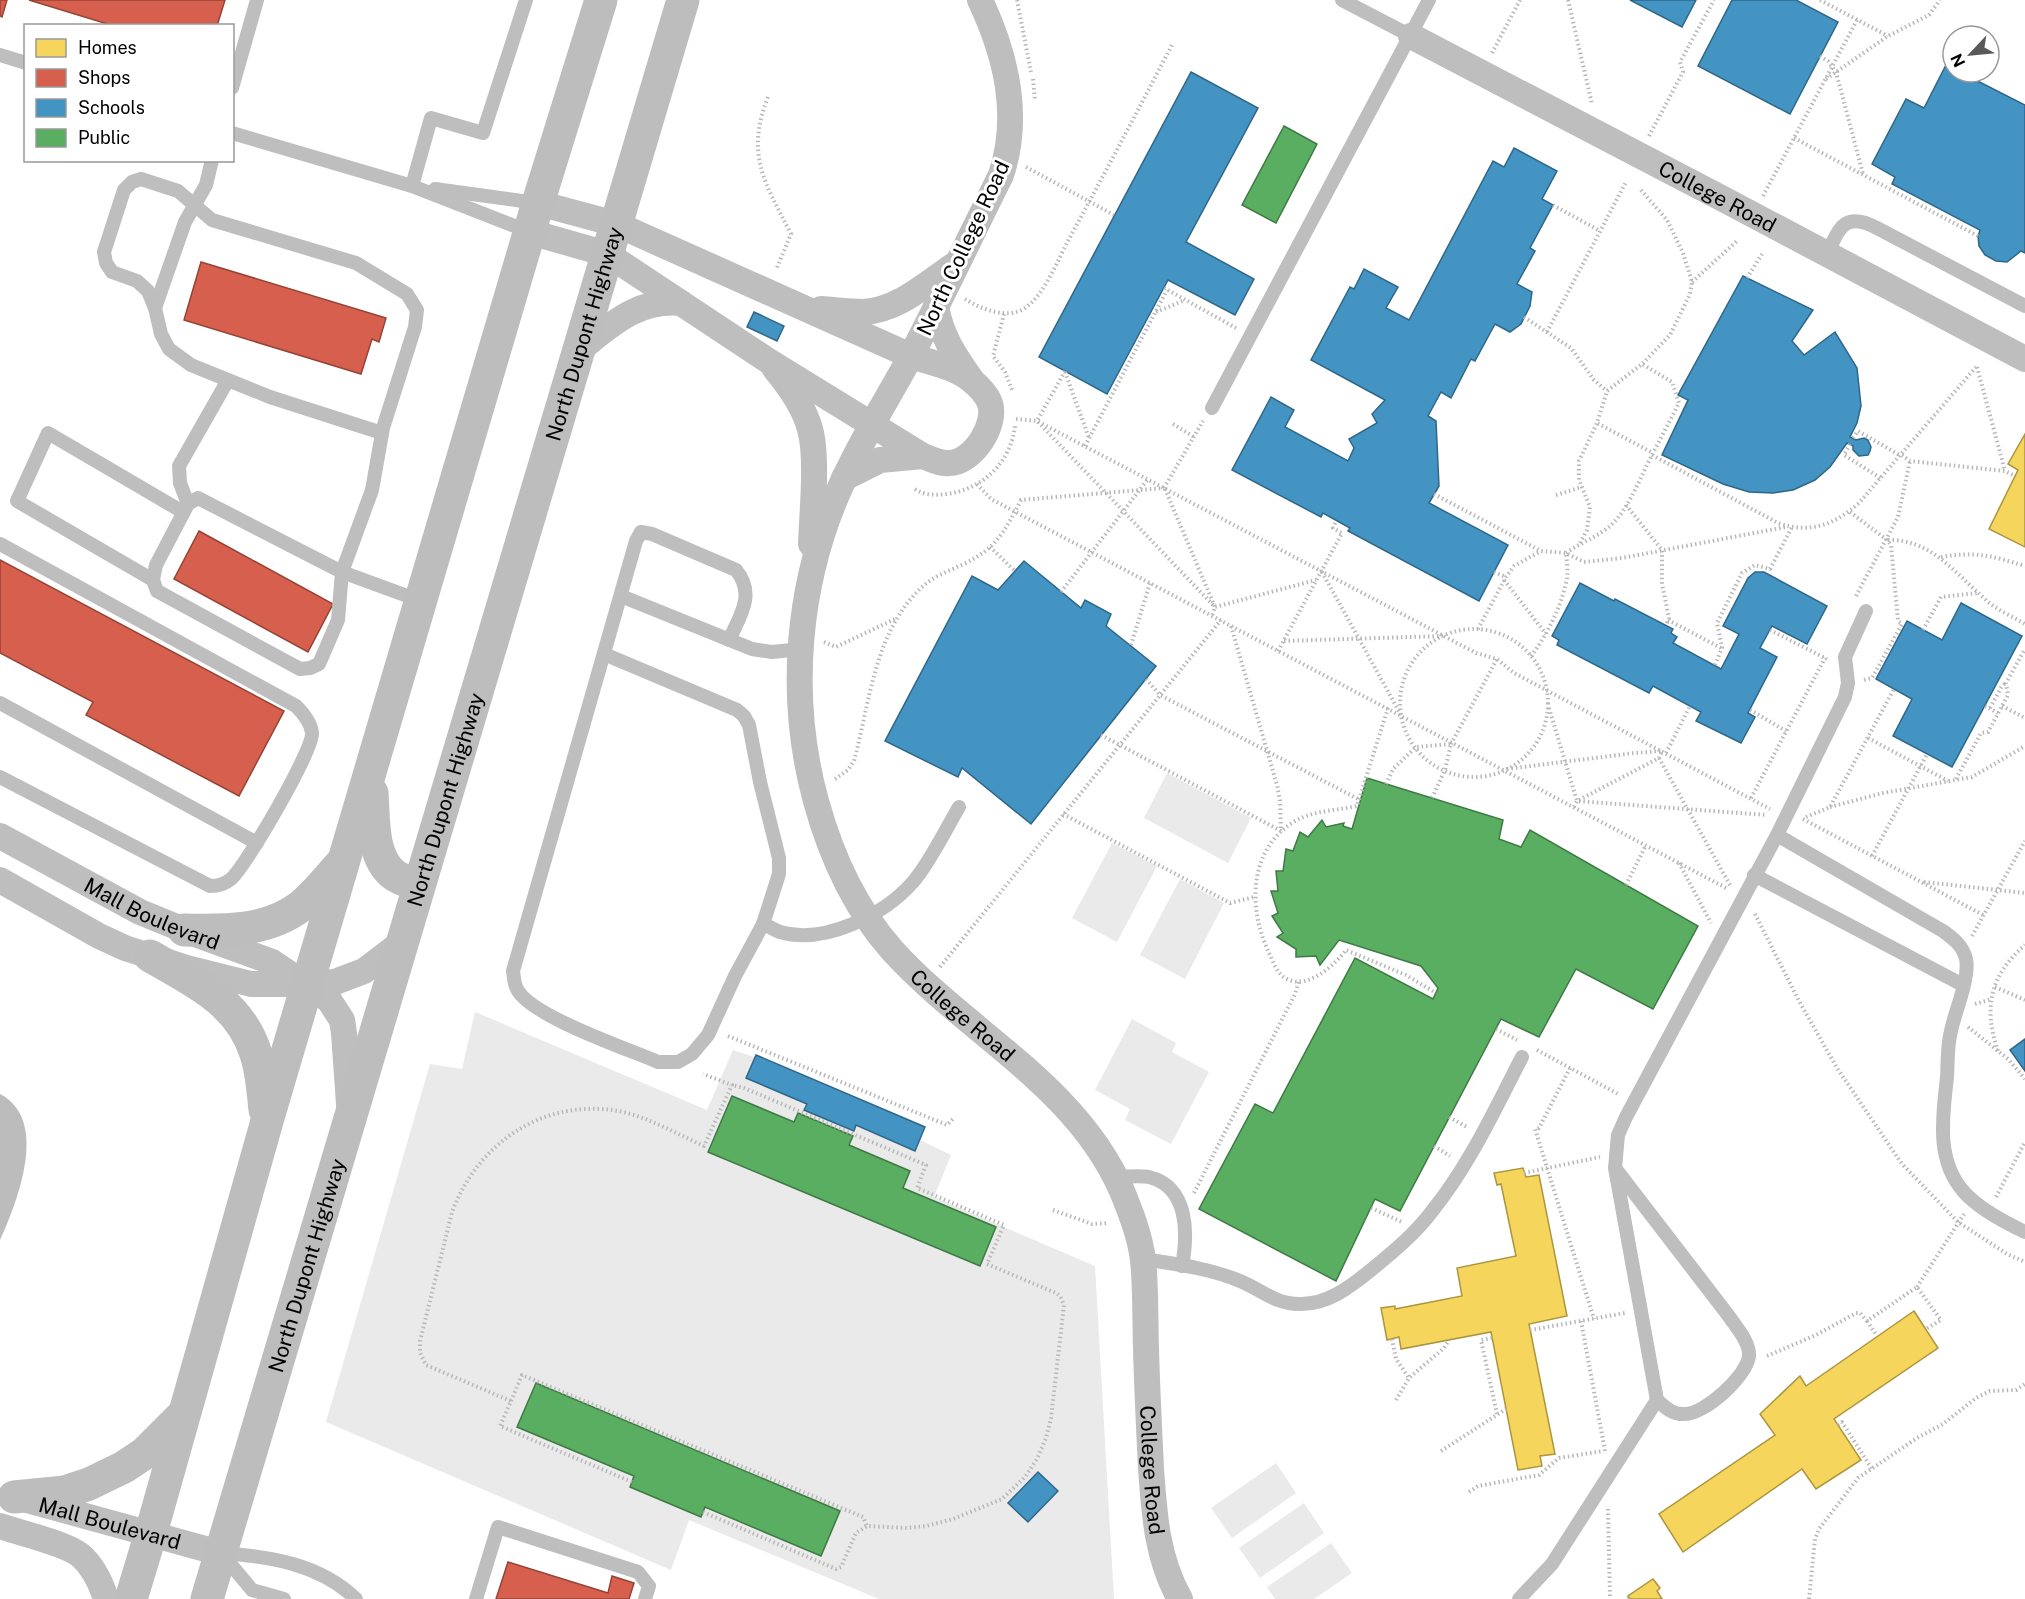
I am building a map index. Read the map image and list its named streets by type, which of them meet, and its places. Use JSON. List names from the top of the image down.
{
  "streets": {
    "highway": ["North Dupont Highway"],
    "street": ["College Road", "North College Road", "Mall Boulevard"]
  },
  "crossings": [
    ["College Road", "North College Road"],
    ["North Dupont Highway", "Mall Boulevard"]
  ],
  "legend": [
    "Homes",
    "Shops",
    "Schools",
    "Public"
  ],
  "north": "bottom left"
}
